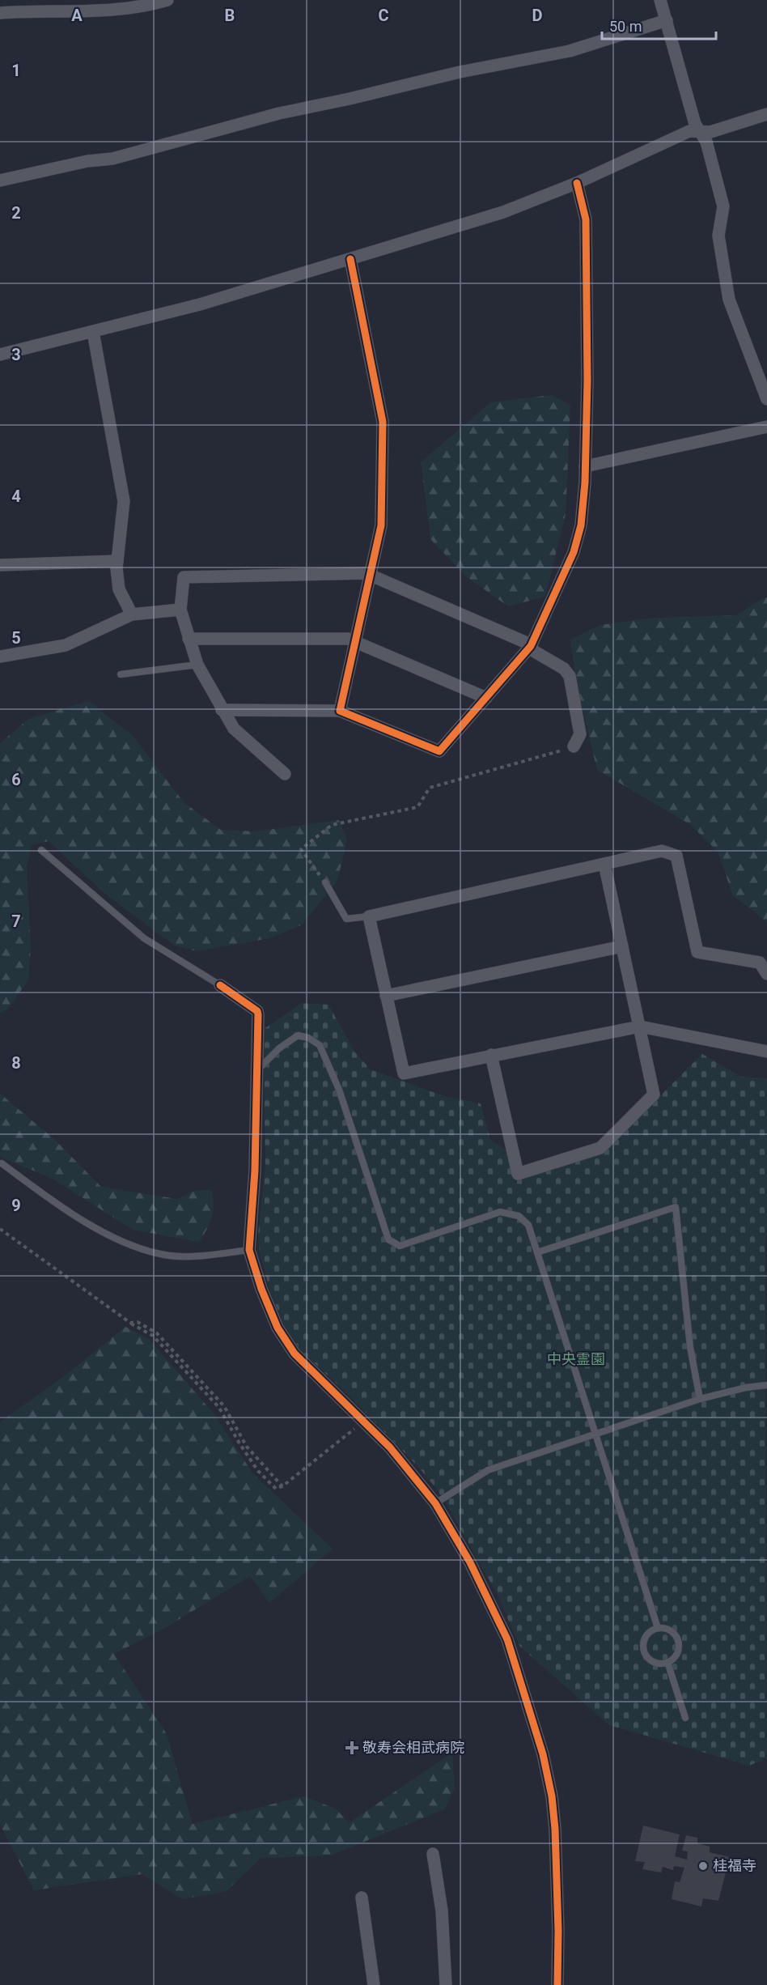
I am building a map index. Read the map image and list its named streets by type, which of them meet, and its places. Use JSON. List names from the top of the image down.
{
  "parks": ["中央霊園"],
  "places": {
    "health": ["敬寿会相武病院"],
    "other": ["桂福寺"]
  },
  "scale_bar": "50 m",
  "grid": {
    "columns": [
      "A",
      "B",
      "C",
      "D"
    ],
    "rows": [
      "1",
      "2",
      "3",
      "4",
      "5",
      "6",
      "7",
      "8",
      "9"
    ]
  }
}
